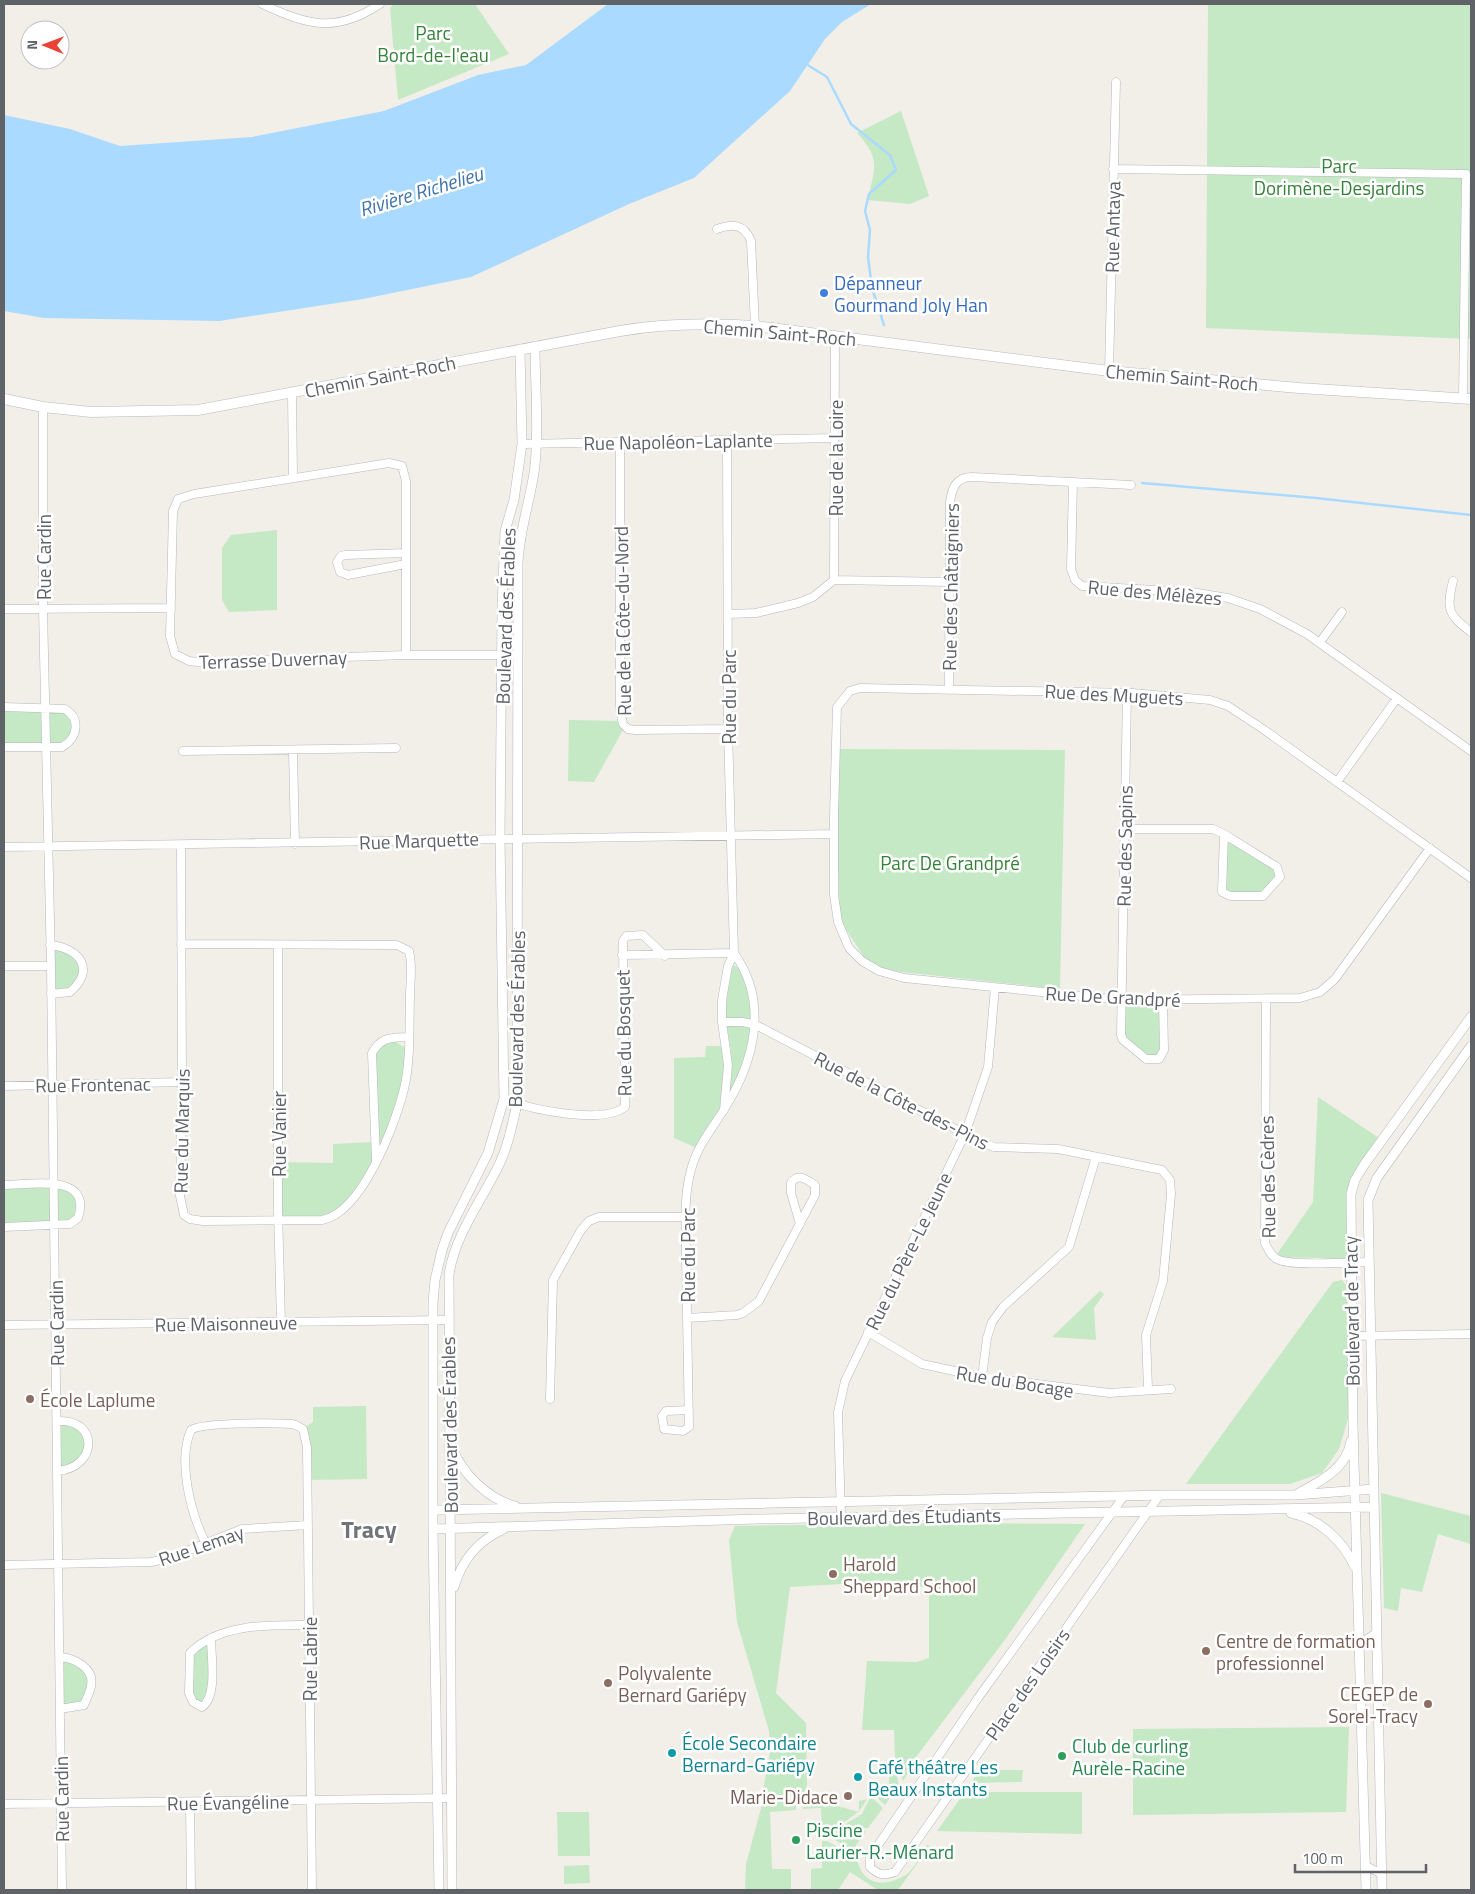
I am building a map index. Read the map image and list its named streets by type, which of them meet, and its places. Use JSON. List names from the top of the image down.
{
  "streets": {
    "main road": ["Chemin Saint-Roch"],
    "street": [
      "Rue Antaya",
      "Rue Napoléon-Laplante",
      "Rue de la Loire",
      "Rue Cardin",
      "Rue des Châtaigniers",
      "Rue des Mélèzes",
      "Boulevard des Érables",
      "Rue de la Côte-du-Nord",
      "Terrasse Duvernay",
      "Rue des Muguets",
      "Rue du Parc",
      "Rue Marquette",
      "Rue des Sapins",
      "Rue De Grandpré",
      "Rue du Bosquet",
      "Rue Frontenac",
      "Rue de la Côte-des-Pins",
      "Rue du Marquis",
      "Rue Vanier",
      "Rue des Cèdres",
      "Rue du Père-Le Jeune",
      "Boulevard de Tracy",
      "Rue Maisonneuve",
      "Rue du Bocage",
      "Boulevard des Étudiants",
      "Rue Lemay",
      "Rue Labrie",
      "Place des Loisirs",
      "Rue Évangéline"
    ]
  },
  "crossings": [
    ["Rue Antaya", "Chemin Saint-Roch"],
    ["Chemin Saint-Roch", "Rue de la Loire"],
    ["Chemin Saint-Roch", "Rue Cardin"],
    ["Chemin Saint-Roch", "Boulevard des Érables"],
    ["Rue Napoléon-Laplante", "Rue de la Loire"],
    ["Rue Napoléon-Laplante", "Boulevard des Érables"],
    ["Rue Napoléon-Laplante", "Rue de la Côte-du-Nord"],
    ["Rue Napoléon-Laplante", "Rue du Parc"],
    ["Rue Cardin", "Rue Marquette"],
    ["Rue Cardin", "Rue Frontenac"],
    ["Rue Cardin", "Rue Maisonneuve"],
    ["Rue Cardin", "Rue Lemay"],
    ["Rue Cardin", "Rue Évangéline"],
    ["Rue des Châtaigniers", "Rue des Mélèzes"],
    ["Rue des Châtaigniers", "Rue des Muguets"],
    ["Boulevard des Érables", "Terrasse Duvernay"],
    ["Boulevard des Érables", "Rue Marquette"],
    ["Boulevard des Érables", "Rue du Bosquet"],
    ["Boulevard des Érables", "Rue Maisonneuve"],
    ["Boulevard des Érables", "Boulevard des Étudiants"],
    ["Boulevard des Érables", "Rue Évangéline"],
    ["Rue de la Côte-du-Nord", "Rue du Parc"],
    ["Rue des Muguets", "Rue Marquette"],
    ["Rue des Muguets", "Rue des Sapins"],
    ["Rue des Muguets", "Rue De Grandpré"],
    ["Rue du Parc", "Rue Marquette"],
    ["Rue du Parc", "Rue du Bosquet"],
    ["Rue du Parc", "Rue de la Côte-des-Pins"],
    ["Rue Marquette", "Rue De Grandpré"],
    ["Rue Marquette", "Rue du Marquis"],
    ["Rue des Sapins", "Rue De Grandpré"],
    ["Rue De Grandpré", "Rue des Cèdres"],
    ["Rue De Grandpré", "Rue du Père-Le Jeune"],
    ["Rue Frontenac", "Rue du Marquis"],
    ["Rue de la Côte-des-Pins", "Rue du Père-Le Jeune"],
    ["Rue de la Côte-des-Pins", "Rue du Bocage"],
    ["Rue du Marquis", "Rue Vanier"],
    ["Rue Vanier", "Rue Maisonneuve"],
    ["Rue des Cèdres", "Boulevard de Tracy"],
    ["Rue du Père-Le Jeune", "Rue du Bocage"],
    ["Rue du Père-Le Jeune", "Boulevard des Étudiants"],
    ["Boulevard de Tracy", "Boulevard des Étudiants"],
    ["Boulevard des Étudiants", "Place des Loisirs"],
    ["Rue Lemay", "Rue Labrie"],
    ["Rue Labrie", "Rue Évangéline"]
  ],
  "districts": ["Tracy"],
  "water": ["Rivière Richelieu"],
  "parks": ["Parc Bord-de-l'eau", "Parc Dorimène-Desjardins", "Parc De Grandpré"],
  "places": [
    "Dépanneur Gourmand Joly Han",
    "École Laplume",
    "Harold Sheppard School",
    "Centre de formation professionnel",
    "Polyvalente Bernard Gariépy",
    "CEGEP de Sorel-Tracy",
    "École Secondaire Bernard-Gariépy",
    "Club de curling Aurèle-Racine",
    "Café théâtre Les Beaux Instants",
    "Marie-Didace",
    "Piscine Laurier-R.-Ménard"
  ],
  "scale_bar": "100 m",
  "north": "left"
}
